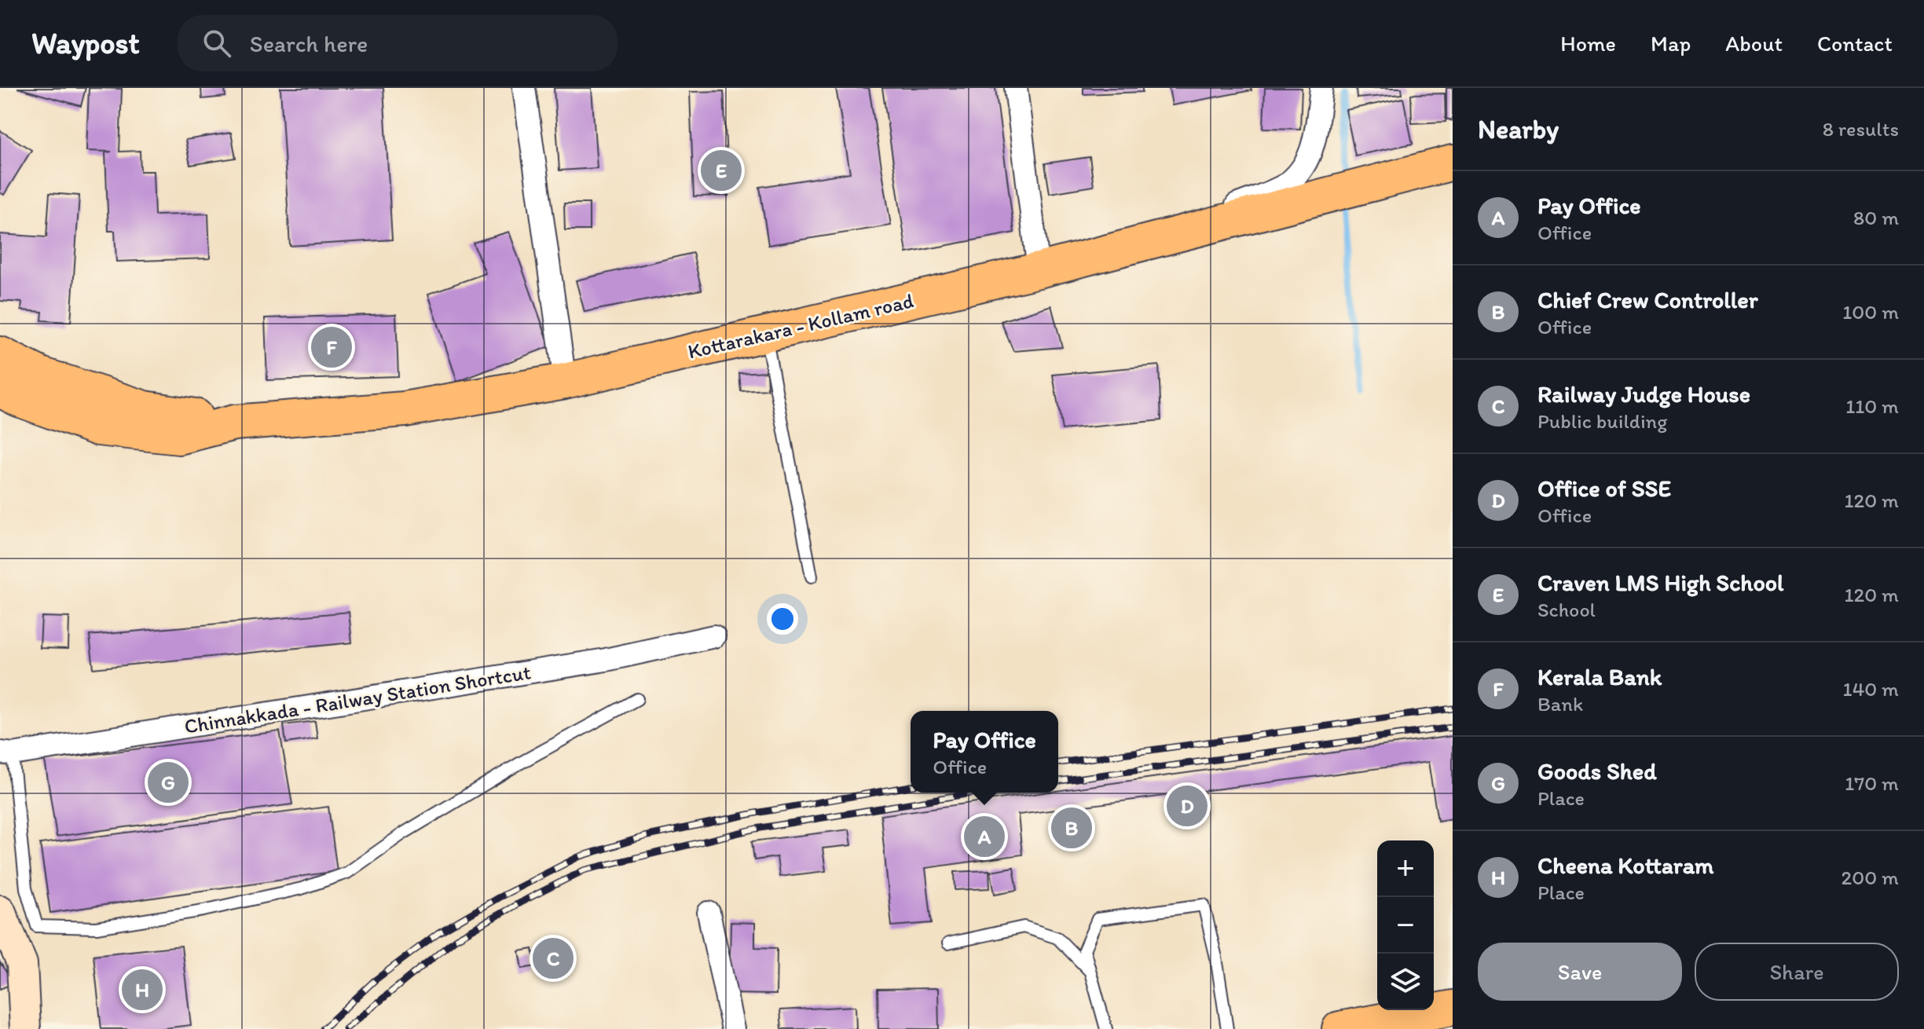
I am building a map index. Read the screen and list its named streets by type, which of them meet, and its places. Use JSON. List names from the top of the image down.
{
  "streets": {
    "main road": ["Kottarakara - Kollam road"],
    "street": ["Chinnakkada - Railway Station Shortcut"]
  },
  "page": {
    "header": "Waypost",
    "search": "Search here",
    "nav": [
      "Home",
      "Map",
      "About",
      "Contact"
    ],
    "heading": ["Nearby", "8 results"],
    "pins": [
      "E",
      "F",
      "G",
      "D",
      "B",
      "A",
      "C",
      "H"
    ],
    "list": [
      {
        "mark": "A",
        "name": "Pay Office",
        "note": "Office",
        "value": "80 m"
      },
      {
        "mark": "B",
        "name": "Chief Crew Controller",
        "note": "Office",
        "value": "100 m"
      },
      {
        "mark": "C",
        "name": "Railway Judge House",
        "note": "Public building",
        "value": "110 m"
      },
      {
        "mark": "D",
        "name": "Office of SSE",
        "note": "Office",
        "value": "120 m"
      },
      {
        "mark": "E",
        "name": "Craven LMS High School",
        "note": "School",
        "value": "120 m"
      },
      {
        "mark": "F",
        "name": "Kerala Bank",
        "note": "Bank",
        "value": "140 m"
      },
      {
        "mark": "G",
        "name": "Goods Shed",
        "note": "Place",
        "value": "170 m"
      },
      {
        "mark": "H",
        "name": "Cheena Kottaram",
        "note": "Place",
        "value": "200 m"
      }
    ],
    "popup": ["Pay Office", "Office"],
    "map_buttons": ["+", "−"],
    "buttons": ["Save", "Share"]
  }
}
